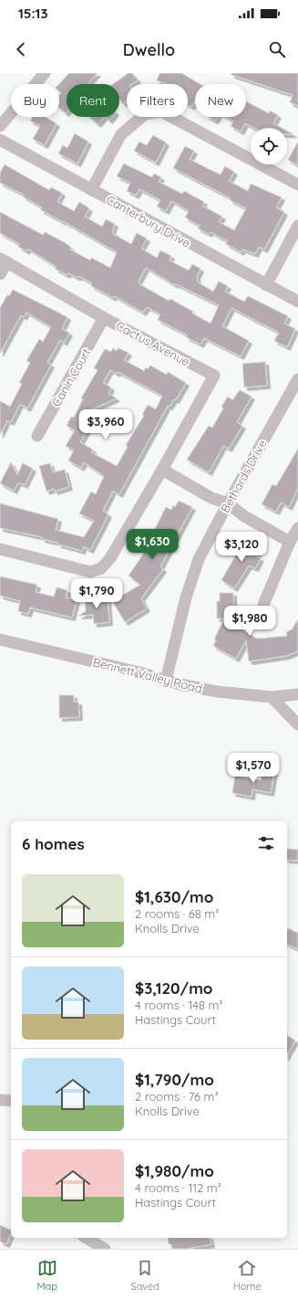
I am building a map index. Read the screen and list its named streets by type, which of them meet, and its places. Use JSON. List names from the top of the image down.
{
  "streets": {
    "street": [
      "Canterbury Drive",
      "Cactus Avenue",
      "Canin Court",
      "Bethards Drive",
      "Bennett Valley Road"
    ]
  },
  "crossings": [
    ["Cactus Avenue", "Canin Court"],
    ["Bethards Drive", "Bennett Valley Road"]
  ],
  "page": {
    "status": "15:13",
    "header": "Dwello",
    "chip": [
      "Buy",
      "Rent",
      "Filters",
      "New"
    ],
    "price": [
      "$3,960",
      "$1,630",
      "$3,120",
      "$1,790",
      "$1,980",
      "$1,570"
    ],
    "heading": "6 homes",
    "list": [
      {
        "name": "$1,630/mo",
        "note": "2 rooms · 68 m² · Knolls Drive"
      },
      {
        "name": "$3,120/mo",
        "note": "4 rooms · 148 m² · Hastings Court"
      },
      {
        "name": "$1,790/mo",
        "note": "2 rooms · 76 m² · Knolls Drive"
      },
      {
        "name": "$1,980/mo",
        "note": "4 rooms · 112 m² · Hastings Court"
      }
    ],
    "tabs": ["Map", "Saved", "Home"]
  }
}
